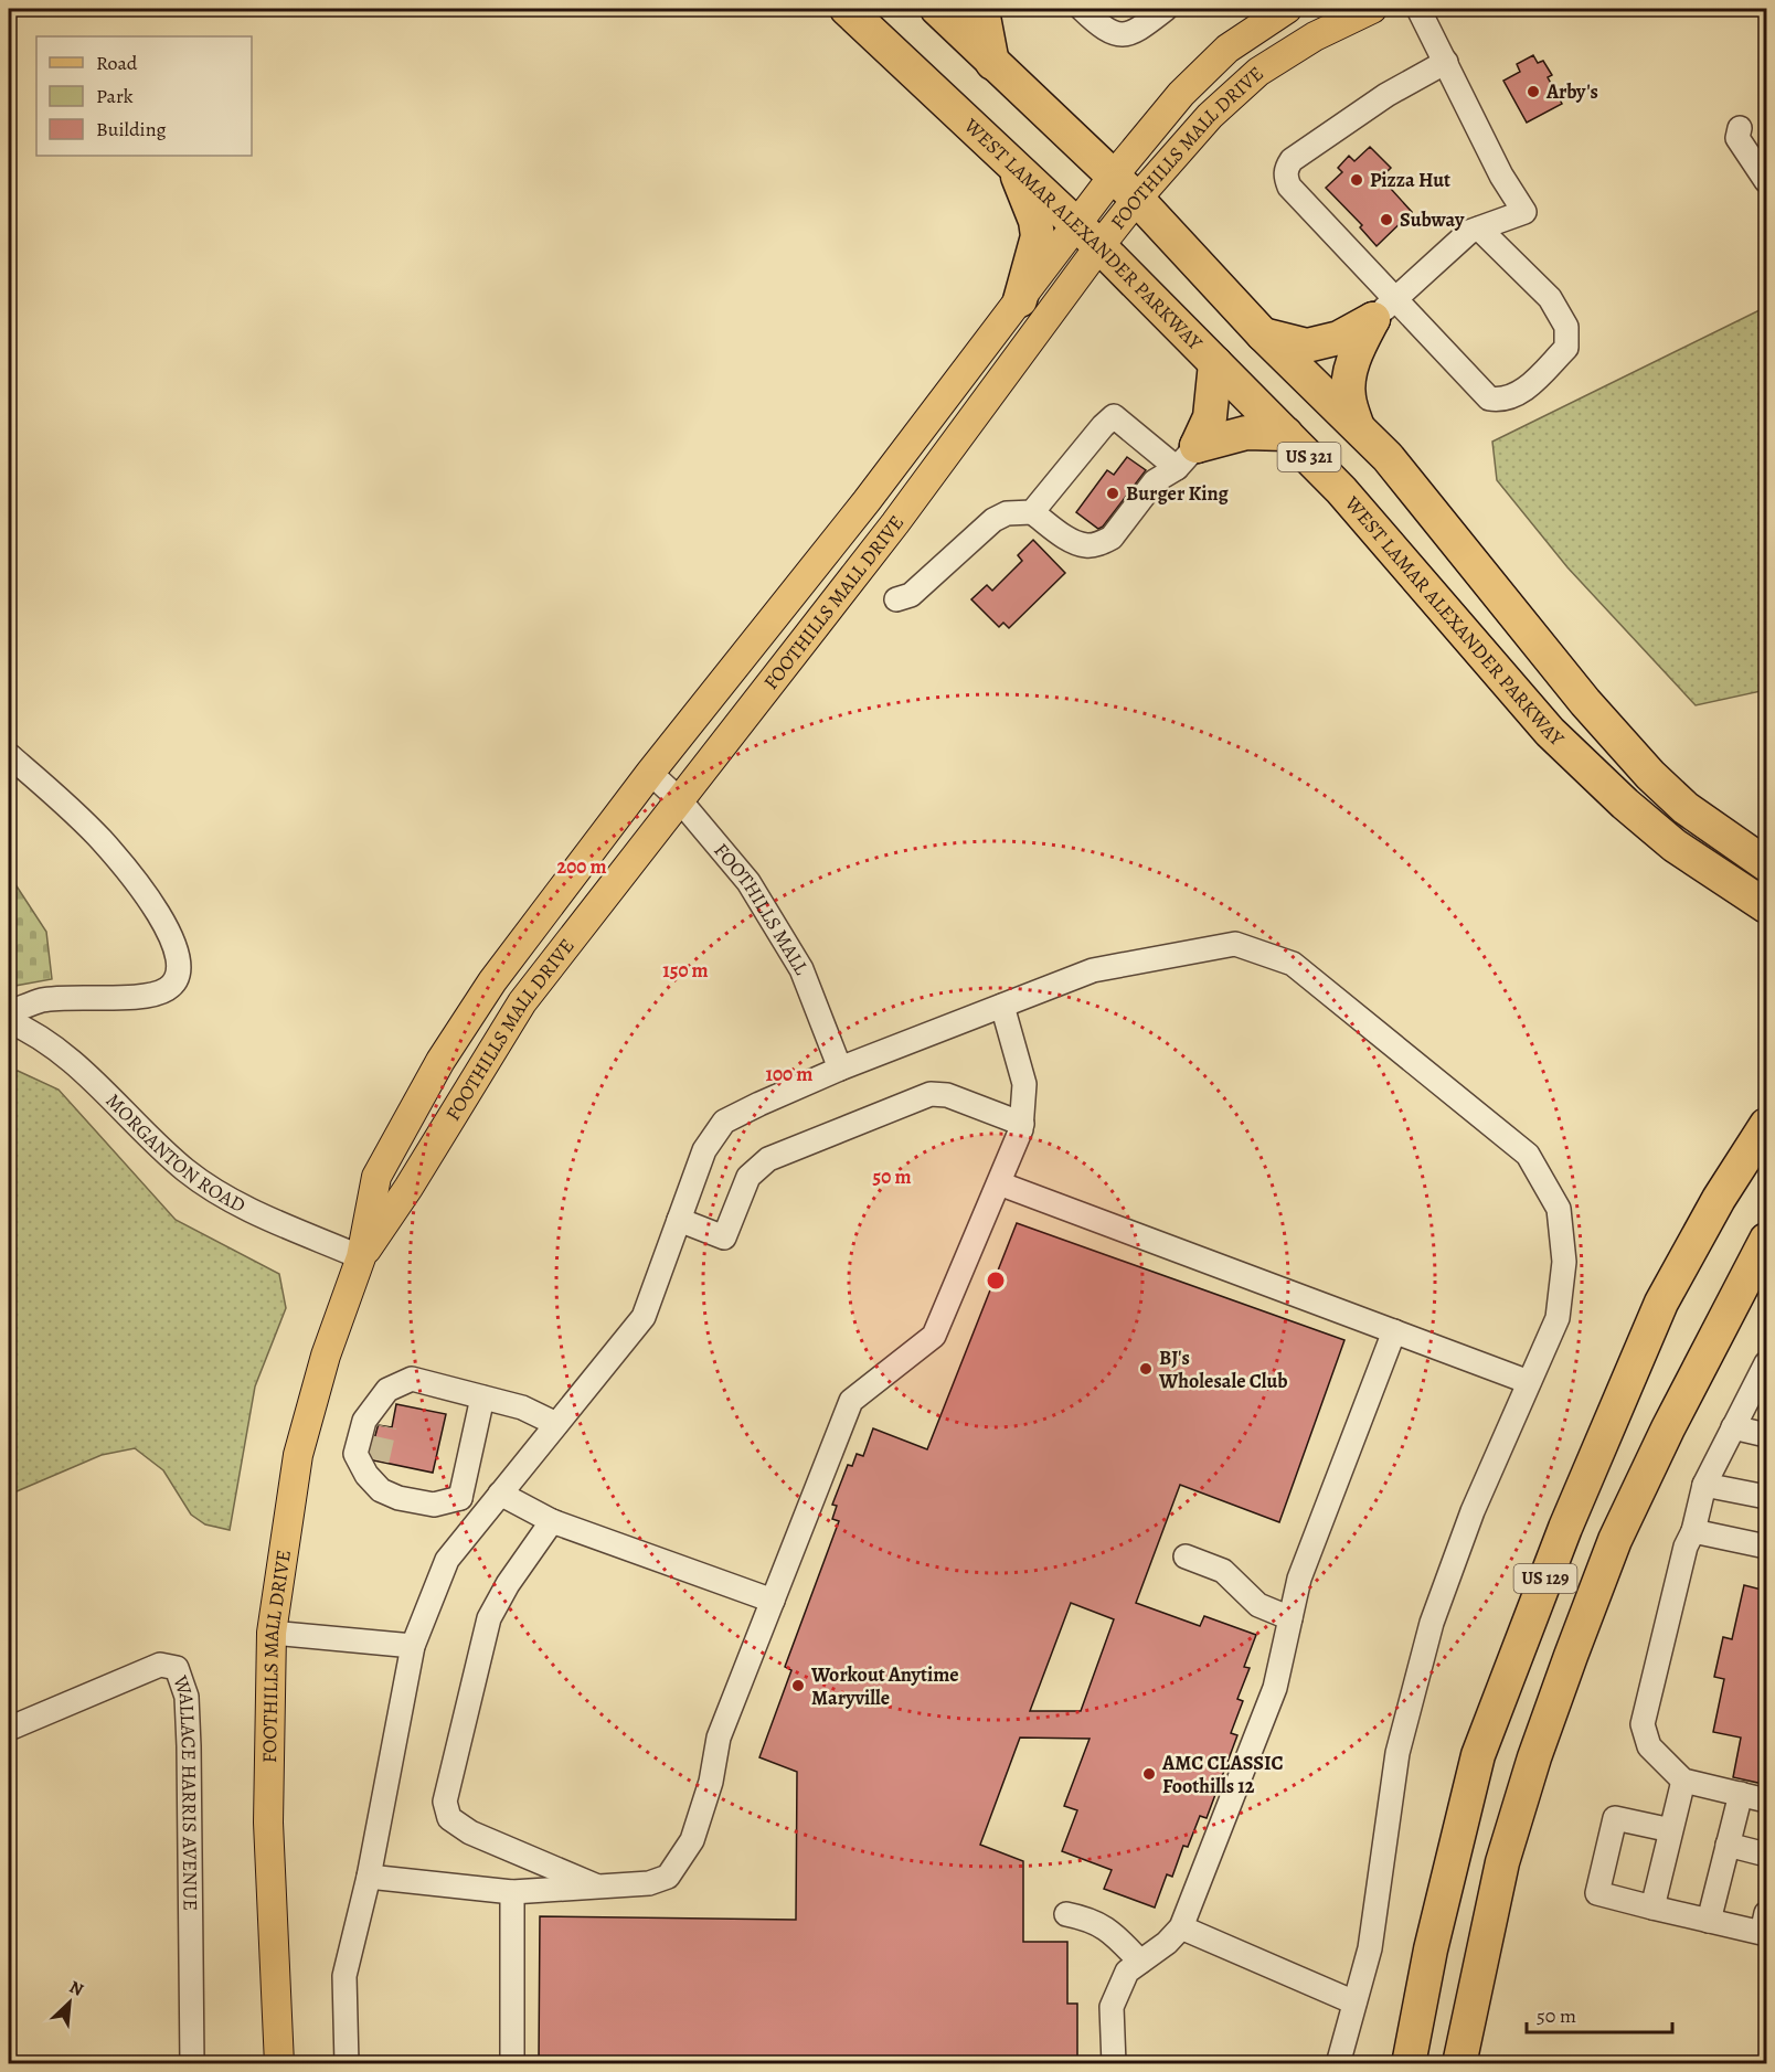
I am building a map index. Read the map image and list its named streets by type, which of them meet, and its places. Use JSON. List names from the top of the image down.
{
  "streets": {
    "highway": ["WEST LAMAR ALEXANDER PARKWAY", "US 321", "US 129"],
    "main road": ["FOOTHILLS MALL DRIVE"],
    "street": ["FOOTHILLS MALL", "MORGANTON ROAD", "WALLACE HARRIS AVENUE"]
  },
  "crossings": [
    ["FOOTHILLS MALL DRIVE", "WEST LAMAR ALEXANDER PARKWAY"],
    ["FOOTHILLS MALL DRIVE", "US 321"],
    ["FOOTHILLS MALL DRIVE", "FOOTHILLS MALL"],
    ["FOOTHILLS MALL DRIVE", "MORGANTON ROAD"]
  ],
  "places": [
    "Arby's",
    "Pizza Hut",
    "Subway",
    "Burger King",
    "BJ's Wholesale Club",
    "Workout Anytime Maryville",
    "AMC CLASSIC Foothills 12"
  ],
  "legend": ["Road", "Park", "Building"],
  "scale_bar": "50 m",
  "north": "top right",
  "rings": [
    "200 m",
    "150 m",
    "100 m",
    "50 m"
  ]
}
